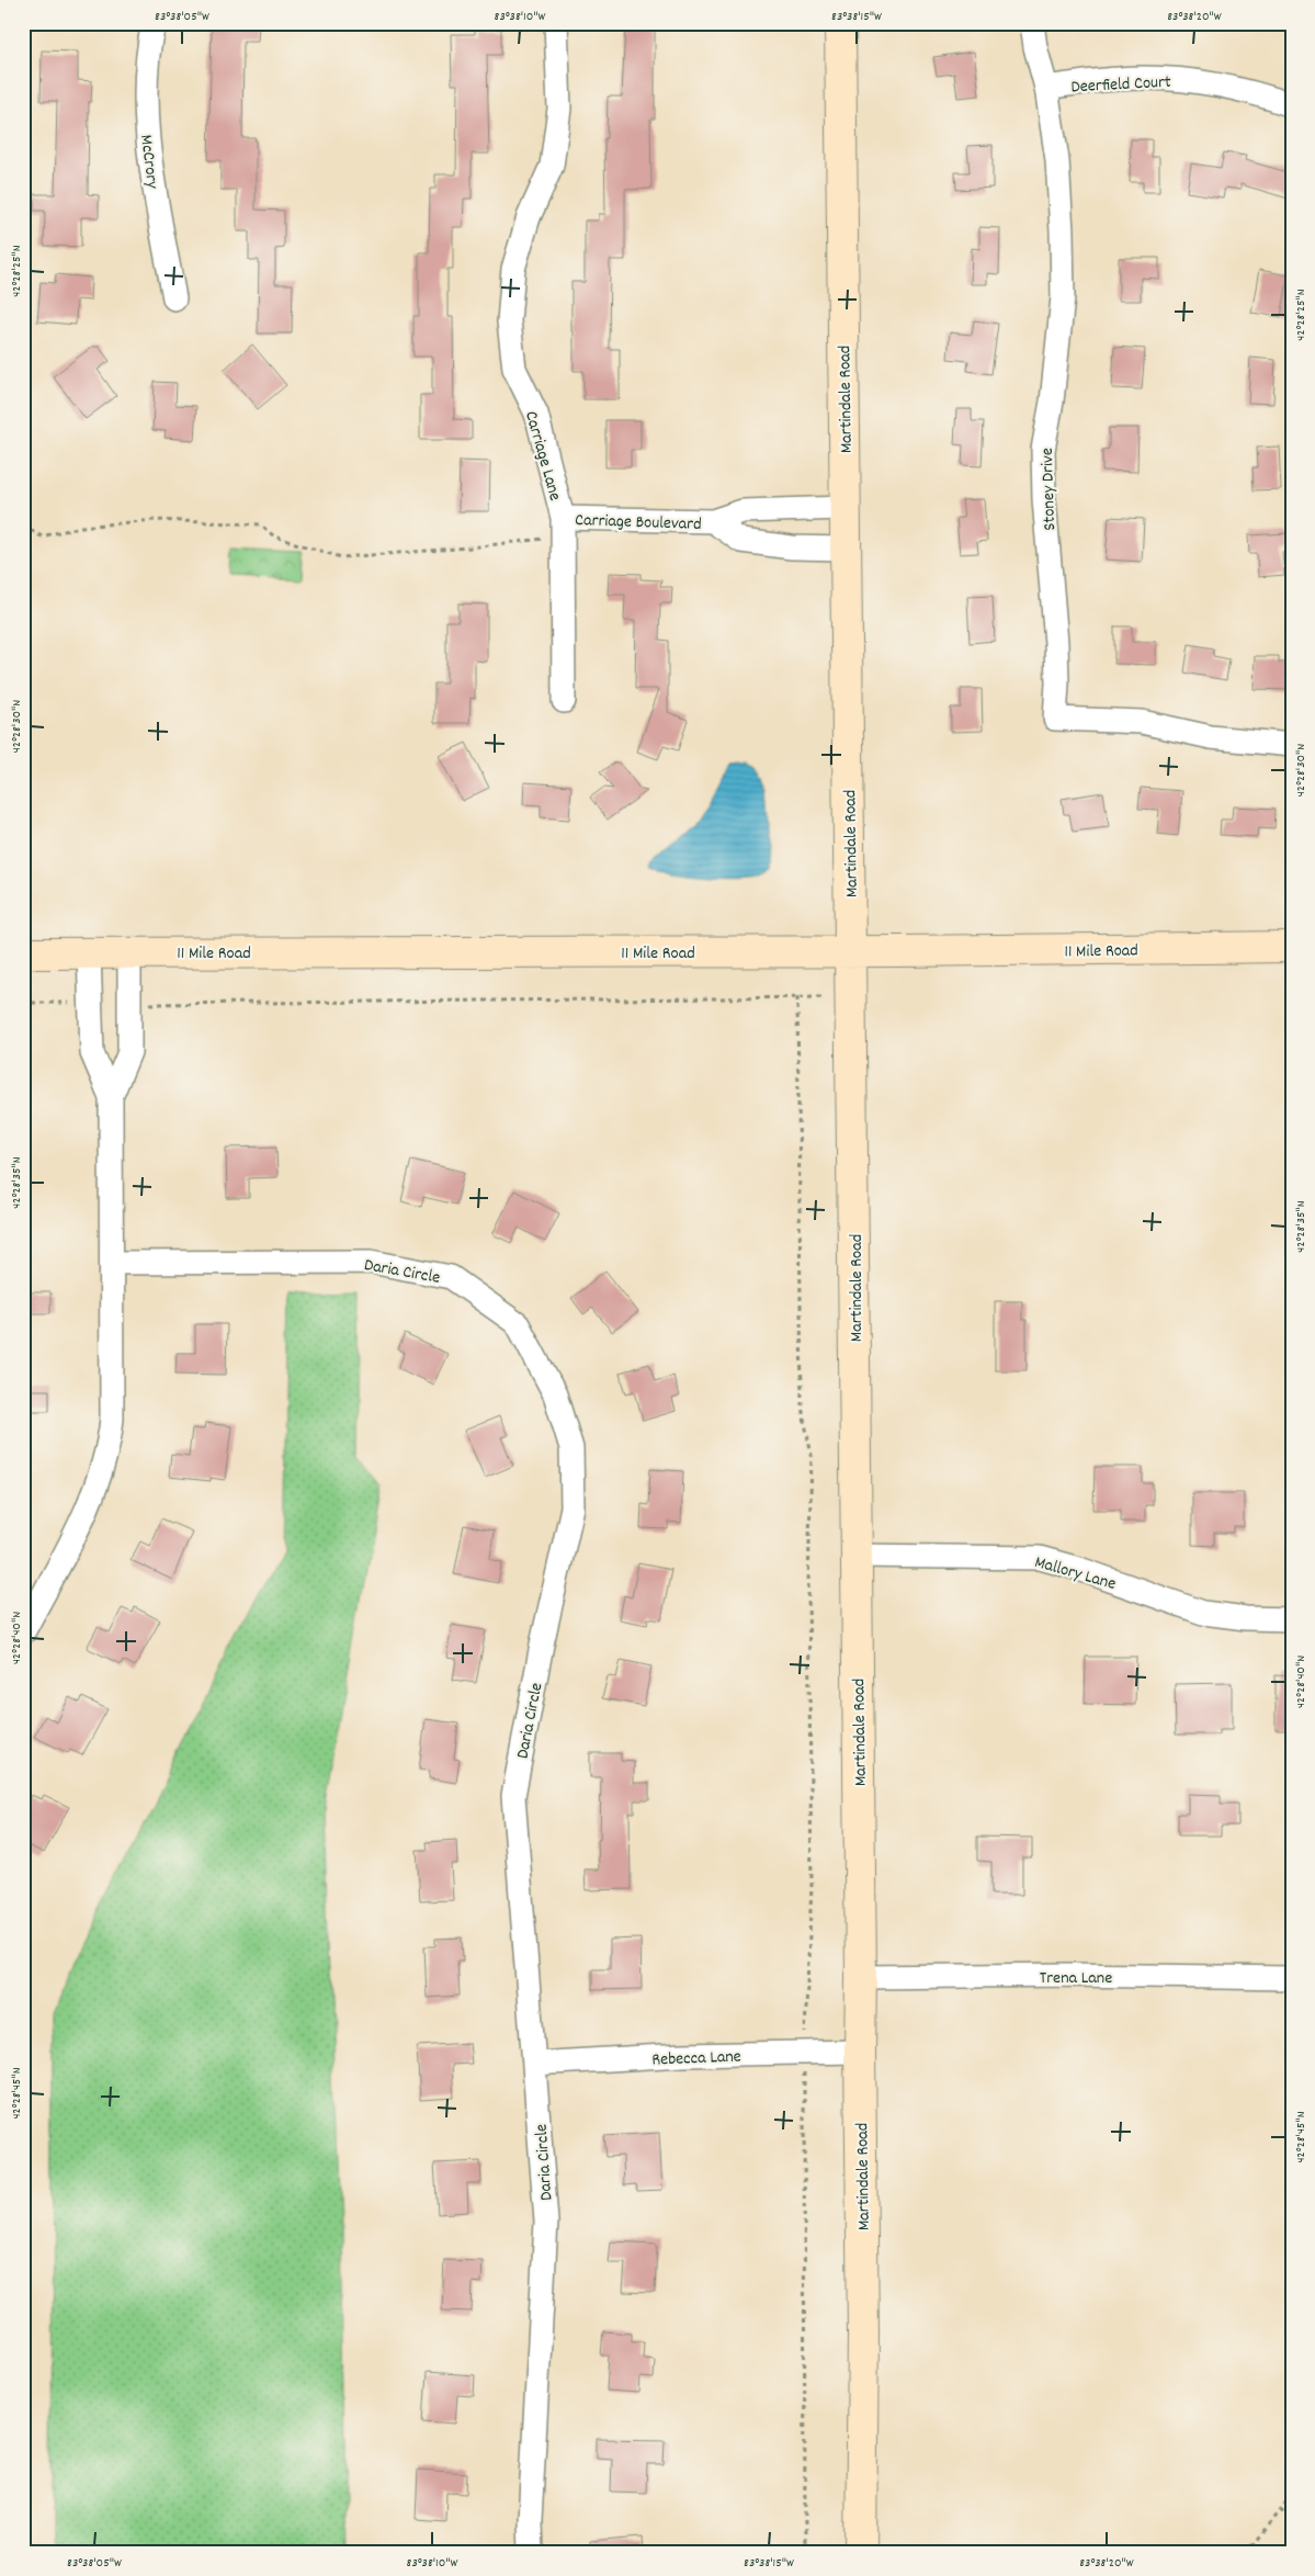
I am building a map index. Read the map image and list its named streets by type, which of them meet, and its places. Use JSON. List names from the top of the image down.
{
  "streets": {
    "street": [
      "Deerfield Court",
      "McCrory",
      "Martindale Road",
      "Carriage Lane",
      "Stoney Drive",
      "Carriage Boulevard",
      "11 Mile Road",
      "Daria Circle",
      "Mallory Lane",
      "Trena Lane",
      "Rebecca Lane"
    ]
  },
  "crossings": [
    ["Deerfield Court", "Stoney Drive"],
    ["Martindale Road", "Carriage Boulevard"],
    ["Martindale Road", "11 Mile Road"],
    ["Martindale Road", "Mallory Lane"],
    ["Martindale Road", "Trena Lane"],
    ["Martindale Road", "Rebecca Lane"],
    ["Carriage Lane", "Carriage Boulevard"],
    ["Daria Circle", "Rebecca Lane"]
  ],
  "coordinates": [
    "83°38'05\"W",
    "83°38'10\"W",
    "83°38'15\"W",
    "83°38'20\"W",
    "42°28'25\"N",
    "42°28'30\"N",
    "42°28'35\"N",
    "42°28'40\"N",
    "42°28'45\"N"
  ]
}
